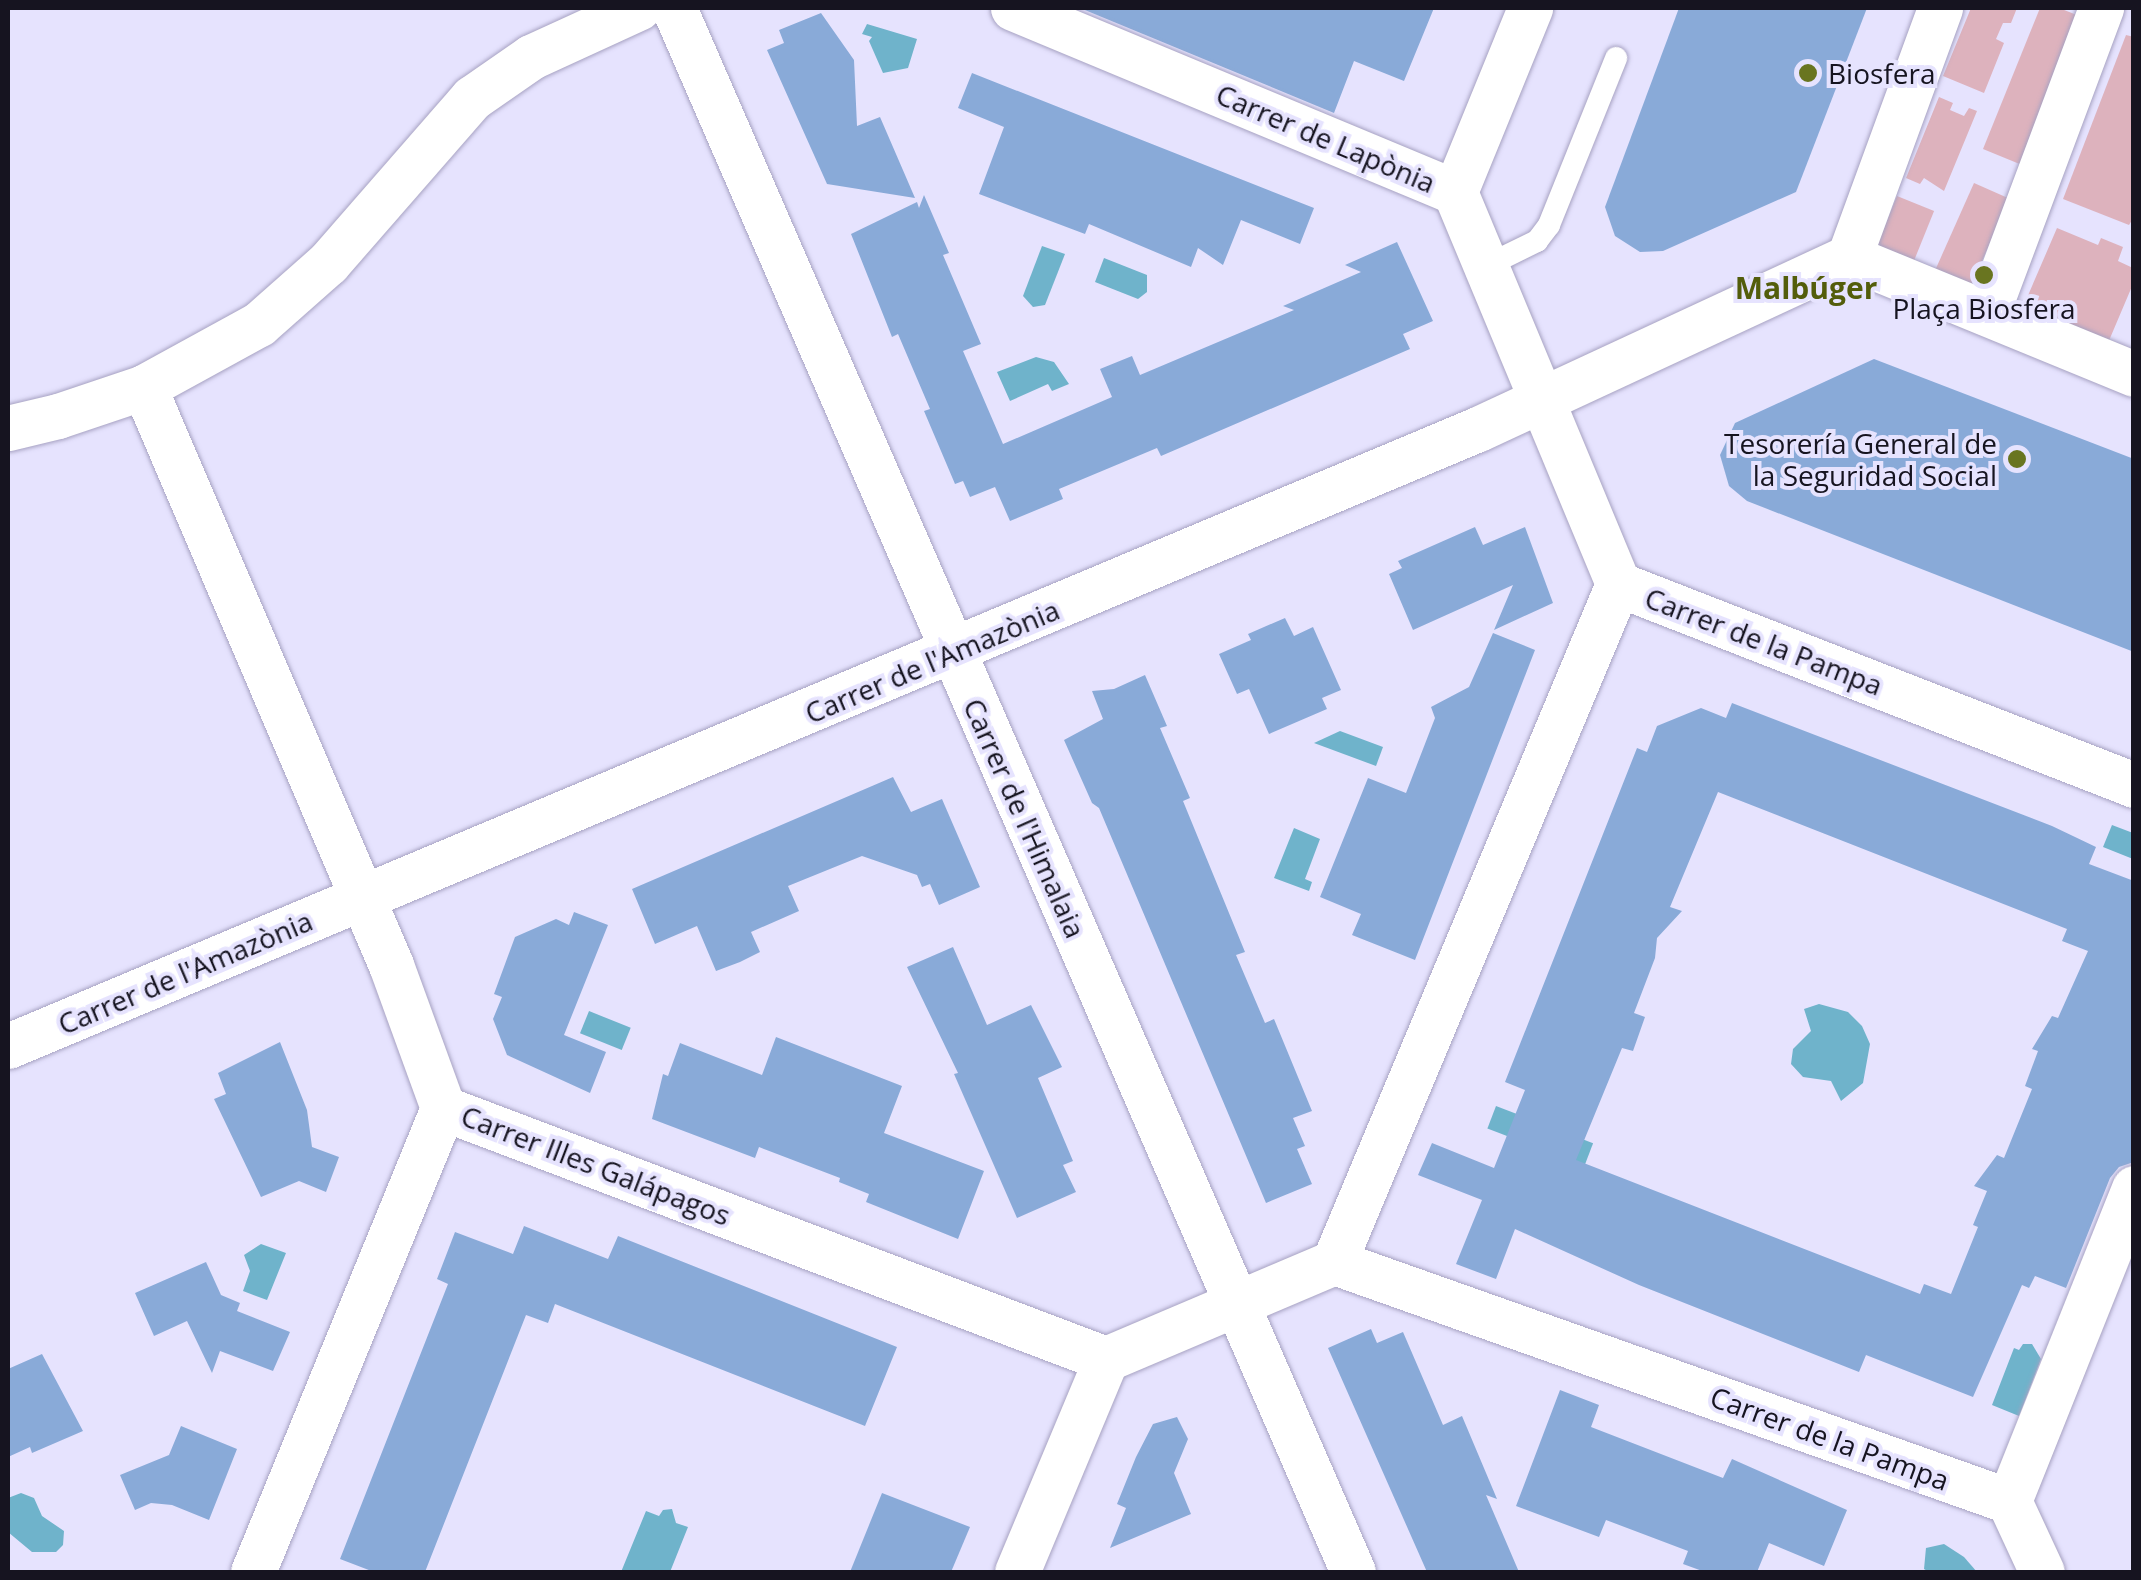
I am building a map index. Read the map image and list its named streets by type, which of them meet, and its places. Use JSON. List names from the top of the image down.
{
  "streets": {
    "street": [
      "Carrer de Lapònia",
      "Carrer de la Pampa",
      "Carrer de l'Amazònia",
      "Carrer de l'Himalaia",
      "Carrer Illes Galápagos"
    ]
  },
  "crossings": [
    ["Carrer de Lapònia", "Carrer de la Pampa"],
    ["Carrer de la Pampa", "Carrer de l'Amazònia"],
    ["Carrer de l'Amazònia", "Carrer de l'Himalaia"]
  ],
  "districts": ["Malbúger"],
  "places": ["Biosfera", "Plaça Biosfera", "Tesorería General de la Seguridad Social"]
}
